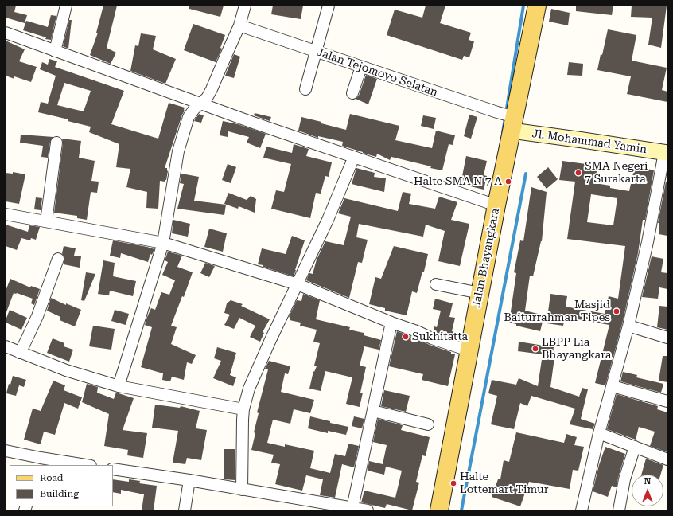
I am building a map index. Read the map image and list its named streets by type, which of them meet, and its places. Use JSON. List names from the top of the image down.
{
  "streets": {
    "main road": ["Jl. Mohammad Yamin", "Jalan Bhayangkara"],
    "street": ["Jalan Tejomoyo Selatan"]
  },
  "crossings": [
    ["Jalan Tejomoyo Selatan", "Jl. Mohammad Yamin"],
    ["Jalan Tejomoyo Selatan", "Jalan Bhayangkara"],
    ["Jl. Mohammad Yamin", "Jalan Bhayangkara"]
  ],
  "places": [
    "SMA Negeri 7 Surakarta",
    "Halte SMA N 7 A",
    "Masjid Baiturrahman Tipes",
    "Sukhitatta",
    "LBPP Lia Bhayangkara",
    "Halte Lottemart Timur"
  ],
  "legend": ["Road", "Building"],
  "north": "top"
}
